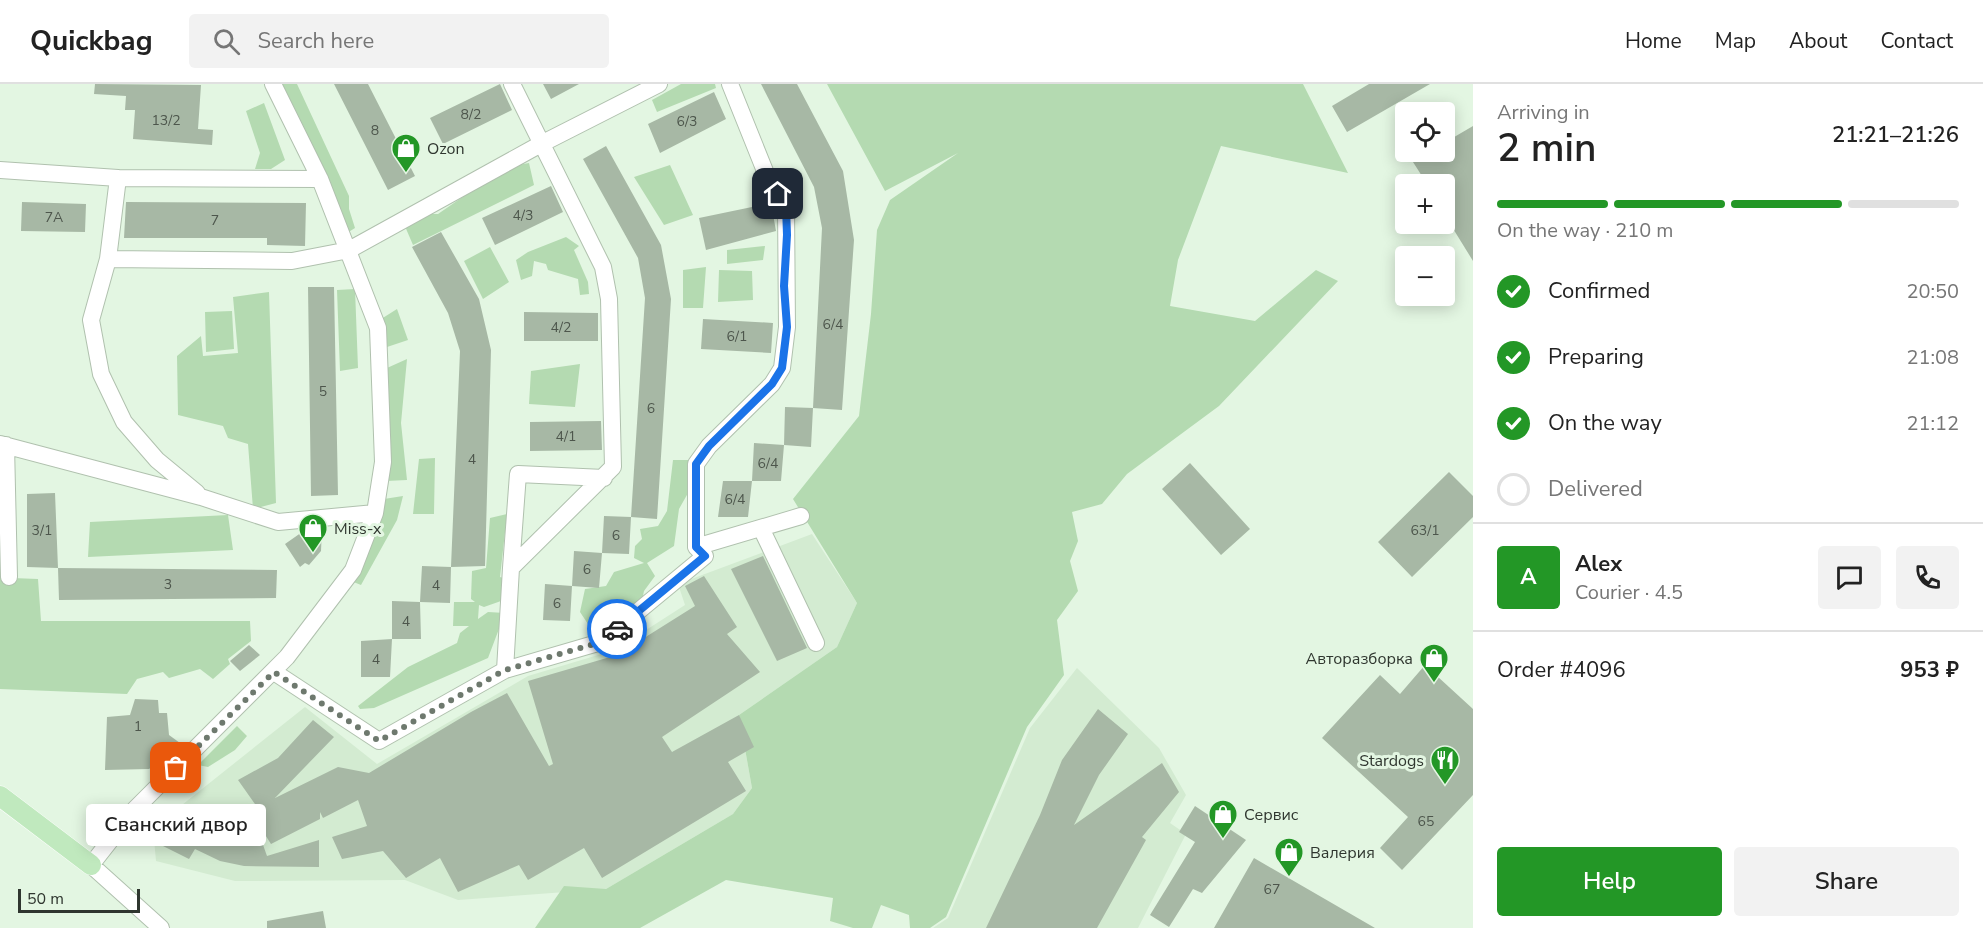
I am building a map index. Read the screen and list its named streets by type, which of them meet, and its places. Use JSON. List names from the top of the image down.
{
  "places": {
    "shop": [
      "Ozon",
      "Miss-x",
      "Авторазборка",
      "Сервис",
      "Валерия"
    ],
    "other": ["Сванский двор"],
    "restaurant": ["Stardogs"]
  },
  "house_numbers": [
    "8/2",
    "13/2",
    "6/3",
    "8",
    "4/3",
    "7А",
    "7",
    "6/4",
    "4/2",
    "6/1",
    "5",
    "6",
    "4/1",
    "4",
    "6/4",
    "6/4",
    "3/1",
    "63/1",
    "6",
    "6",
    "3",
    "4",
    "6",
    "4",
    "4",
    "1",
    "65",
    "67"
  ],
  "scale_bar": "50 m",
  "page": {
    "header": "Quickbag",
    "search": "Search here",
    "nav": [
      "Home",
      "Map",
      "About",
      "Contact"
    ],
    "heading": ["2 min", "Arriving in", "21:21–21:26"],
    "panel": [
      "Alex",
      "Courier · 4.5",
      "Order #4096",
      "953 ₽"
    ],
    "map_buttons": ["+", "−"],
    "bar": "On the way · 210 m",
    "list": [
      ["Confirmed", "20:50"],
      ["Preparing", "21:08"],
      ["On the way", "21:12"],
      "Delivered"
    ],
    "round": "A",
    "bubble": "Сванский двор",
    "buttons": ["Help", "Share"],
    "scale": "50 m"
  }
}
